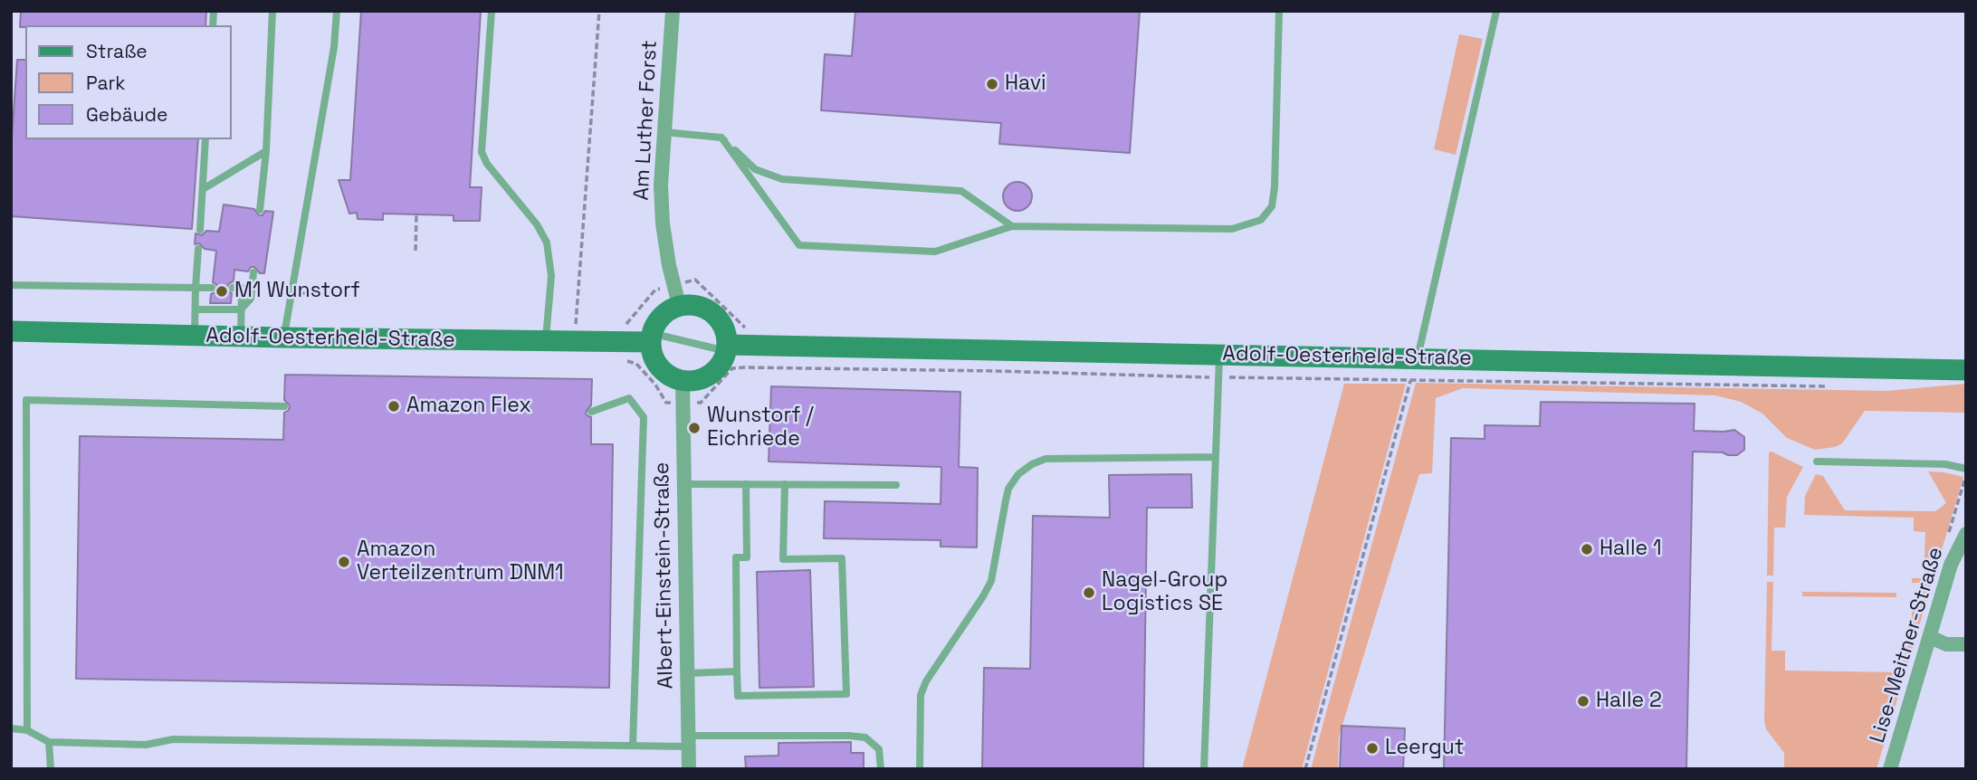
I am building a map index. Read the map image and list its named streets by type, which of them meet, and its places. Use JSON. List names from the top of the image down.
{
  "streets": {
    "street": [
      "Am Luther Forst",
      "Adolf-Oesterheld-Straße",
      "Albert-Einstein-Straße",
      "Lise-Meitner-Straße"
    ]
  },
  "places": [
    "Havi",
    "M1 Wunstorf",
    "Amazon Flex",
    "Wunstorf / Eichriede",
    "Halle 1",
    "Amazon Verteilzentrum DNM1",
    "Nagel-Group Logistics SE",
    "Halle 2",
    "Leergut"
  ],
  "legend": ["Straße", "Park", "Gebäude"]
}
